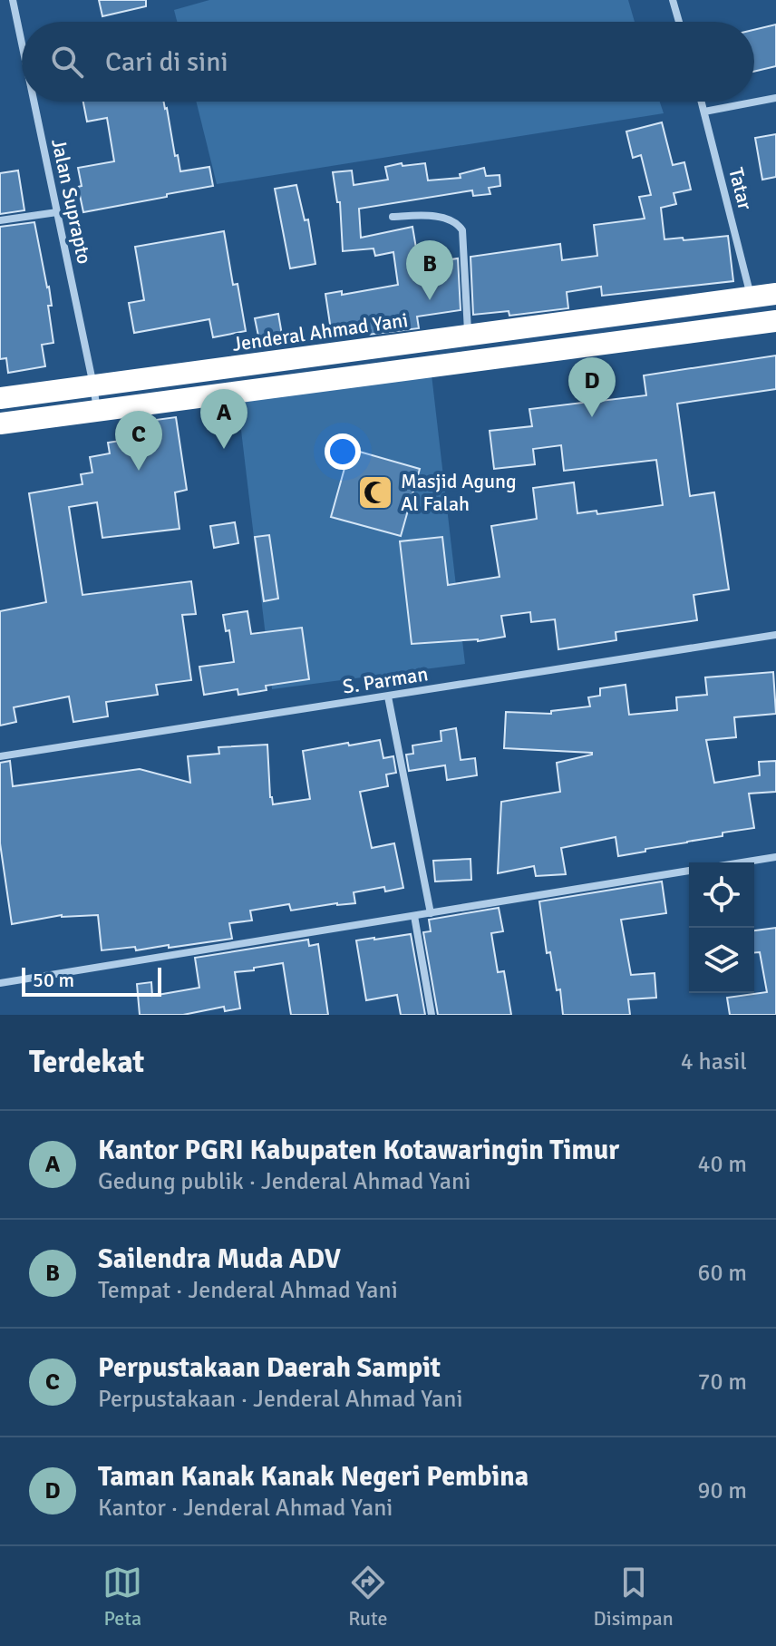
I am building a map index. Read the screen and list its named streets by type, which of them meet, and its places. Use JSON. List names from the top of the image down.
{
  "streets": {
    "highway": ["Jenderal Ahmad Yani"],
    "street": ["Tatar", "Jalan Suprapto", "S. Parman"]
  },
  "crossings": [
    ["Tatar", "Jenderal Ahmad Yani"],
    ["Jalan Suprapto", "Jenderal Ahmad Yani"]
  ],
  "places": {
    "mosque": ["Masjid Agung Al Falah"]
  },
  "scale_bar": "50 m",
  "page": {
    "search": "Cari di sini",
    "pins": [
      "B",
      "D",
      "A",
      "C"
    ],
    "scale": "50 m",
    "heading": ["Terdekat", "4 hasil"],
    "list": [
      {
        "mark": "A",
        "name": "Kantor PGRI Kabupaten Kotawaringin Timur",
        "note": "Gedung publik · Jenderal Ahmad Yani",
        "value": "40 m"
      },
      {
        "mark": "B",
        "name": "Sailendra Muda ADV",
        "note": "Tempat · Jenderal Ahmad Yani",
        "value": "60 m"
      },
      {
        "mark": "C",
        "name": "Perpustakaan Daerah Sampit",
        "note": "Perpustakaan · Jenderal Ahmad Yani",
        "value": "70 m"
      },
      {
        "mark": "D",
        "name": "Taman Kanak Kanak Negeri Pembina",
        "note": "Kantor · Jenderal Ahmad Yani",
        "value": "90 m"
      }
    ],
    "nav": ["Peta", "Rute", "Disimpan"]
  }
}
